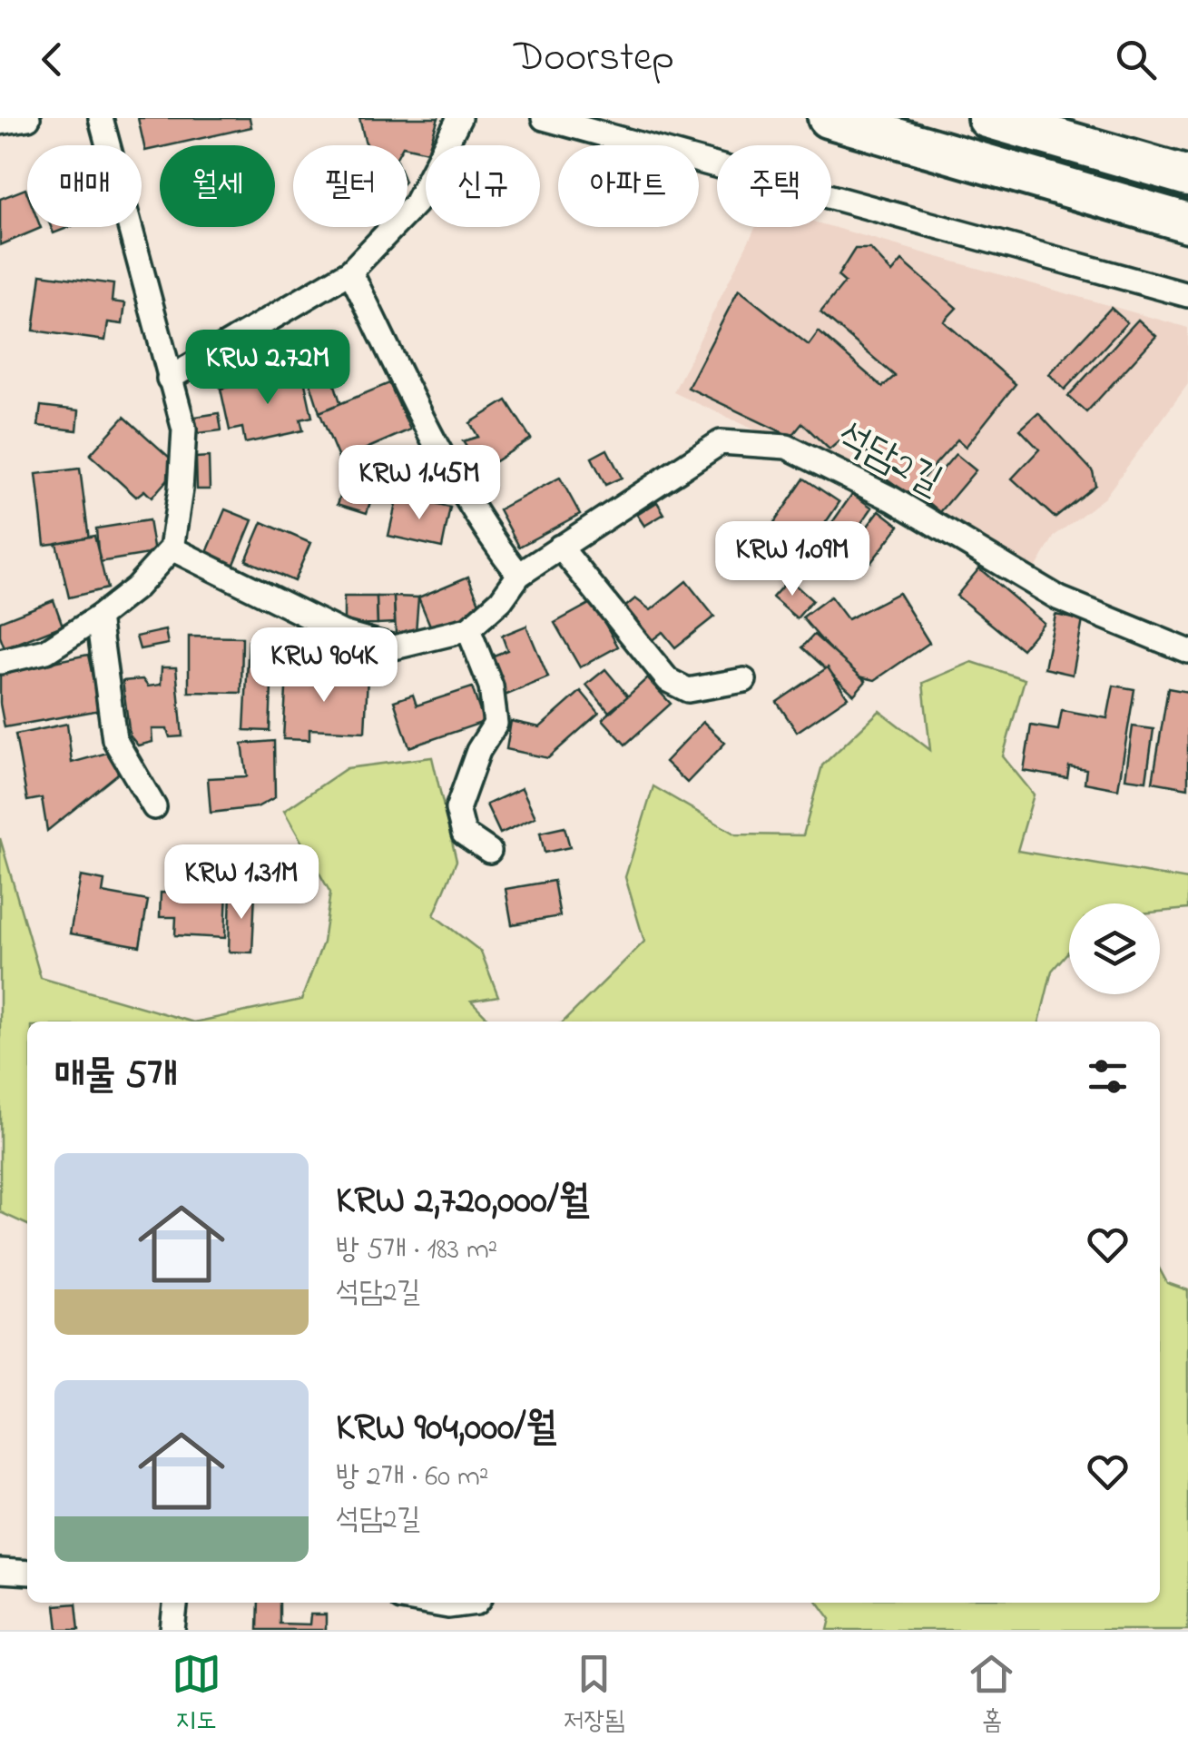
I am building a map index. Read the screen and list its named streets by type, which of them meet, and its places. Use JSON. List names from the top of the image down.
{
  "streets": {
    "street": ["석담2길"]
  },
  "page": {
    "header": "Doorstep",
    "chip": [
      "매매",
      "월세",
      "필터",
      "신규",
      "아파트",
      "주택"
    ],
    "price": [
      "KRW 2.72M",
      "KRW 1.45M",
      "KRW 1.09M",
      "KRW 904K",
      "KRW 1.31M"
    ],
    "heading": "매물 5개",
    "list": [
      {
        "name": "KRW 2,720,000/월",
        "note": "방 5개 · 183 m² · 석담2길"
      },
      {
        "name": "KRW 904,000/월",
        "note": "방 2개 · 60 m² · 석담2길"
      }
    ],
    "tabs": ["지도", "저장됨", "홈"]
  }
}
